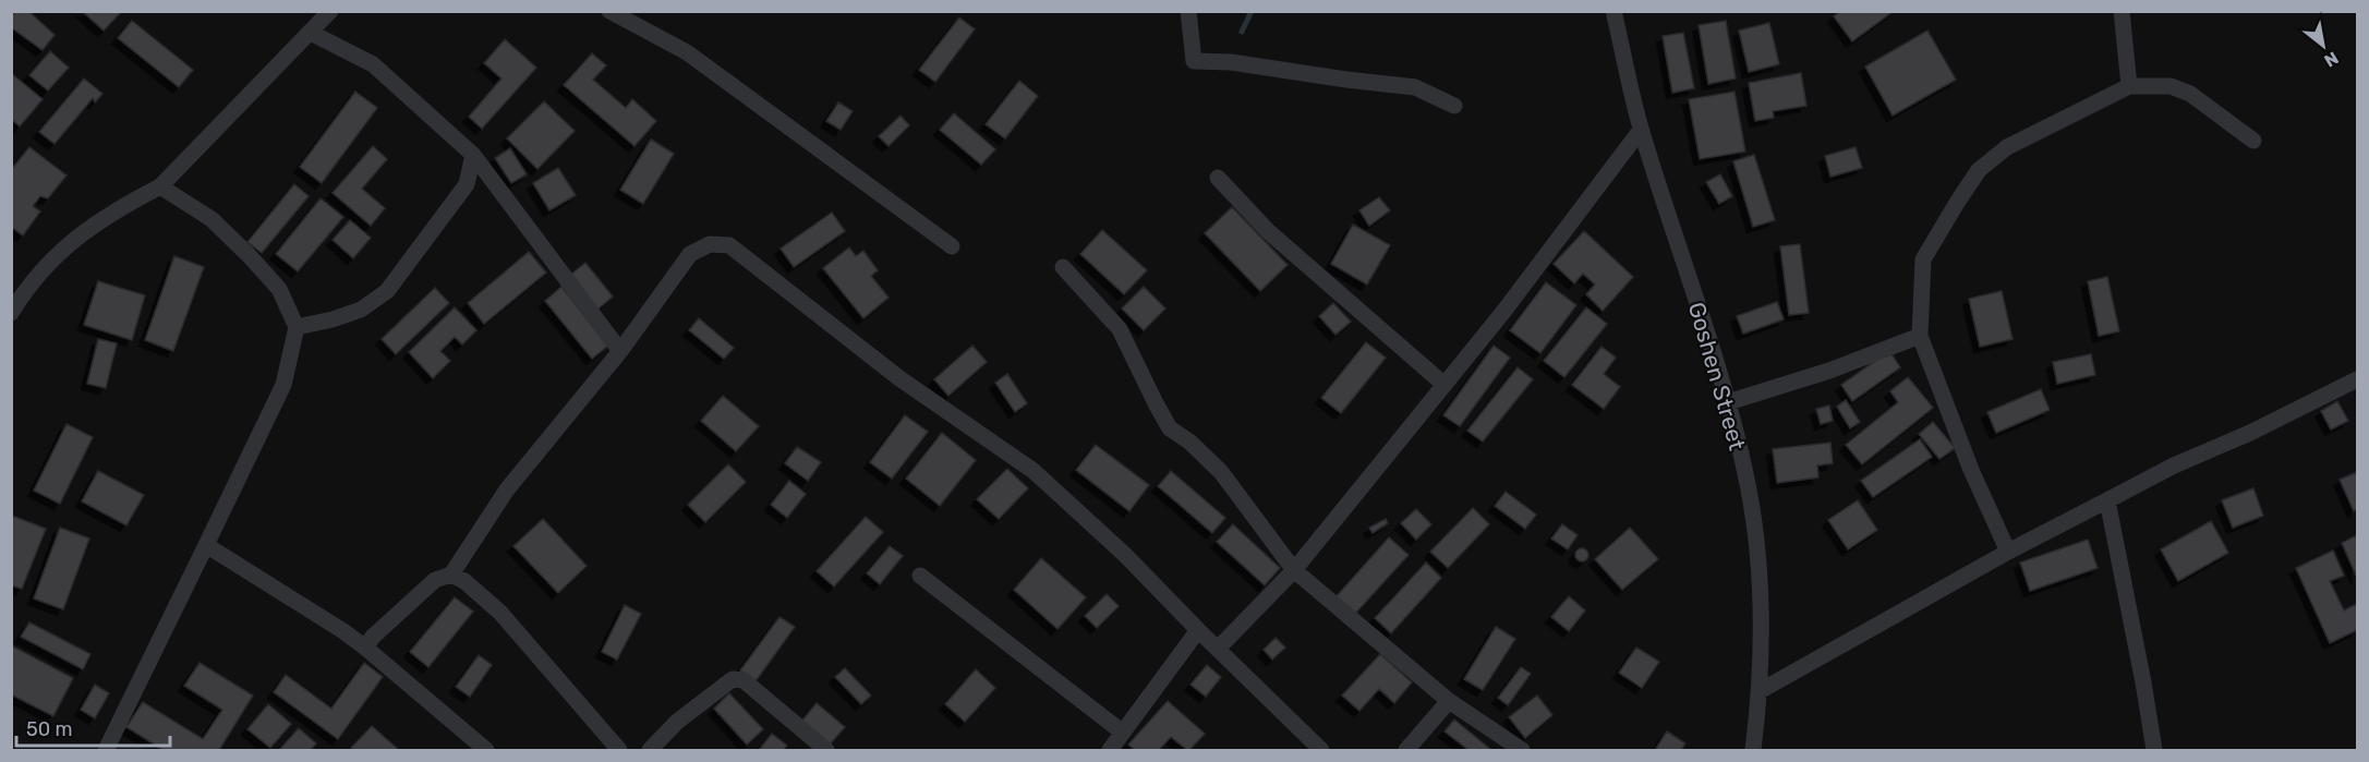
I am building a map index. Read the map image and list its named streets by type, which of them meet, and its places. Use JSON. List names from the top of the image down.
{
  "streets": {
    "street": ["Goshen Street"]
  },
  "scale_bar": "50 m",
  "north": "bottom right"
}
